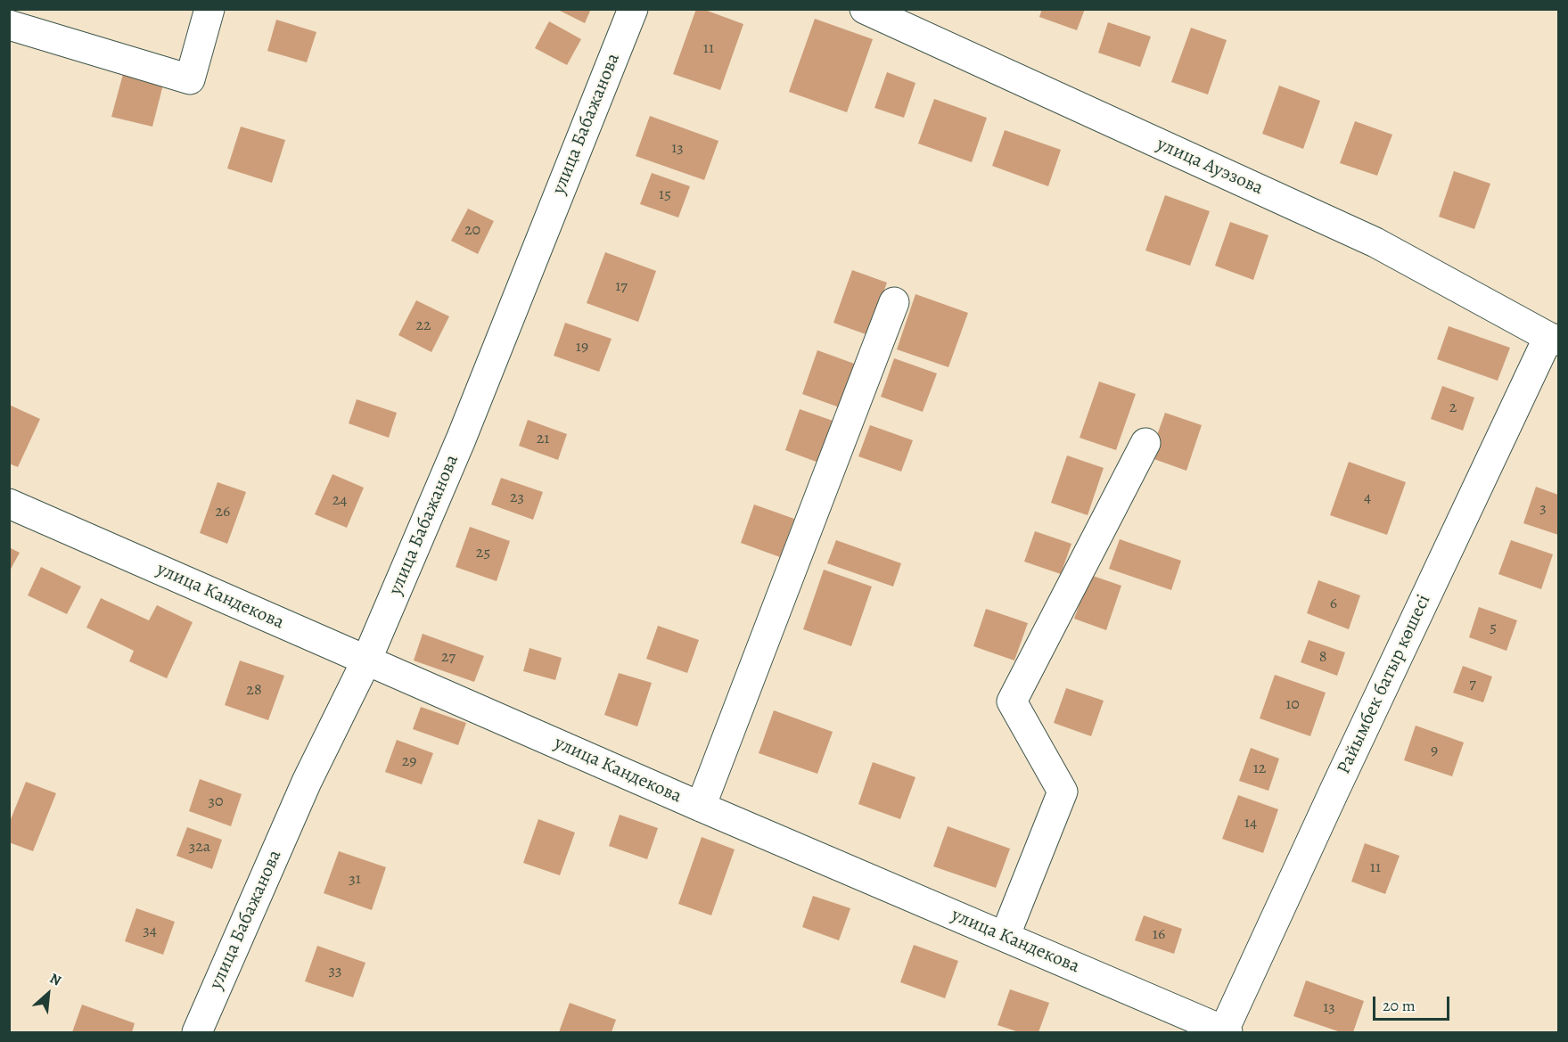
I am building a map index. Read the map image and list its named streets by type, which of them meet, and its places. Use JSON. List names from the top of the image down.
{
  "streets": {
    "street": [
      "улица Бабажанова",
      "улица Ауэзова",
      "улица Кандекова",
      "Райымбек батыр көшесі"
    ]
  },
  "crossings": [
    ["улица Бабажанова", "улица Кандекова"],
    ["улица Ауэзова", "Райымбек батыр көшесі"],
    ["улица Кандекова", "Райымбек батыр көшесі"]
  ],
  "house_numbers": [
    "11",
    "13",
    "15",
    "20",
    "17",
    "22",
    "19",
    "2",
    "21",
    "23",
    "4",
    "24",
    "3",
    "26",
    "25",
    "6",
    "5",
    "27",
    "8",
    "7",
    "28",
    "10",
    "9",
    "29",
    "12",
    "30",
    "14",
    "32а",
    "11",
    "31",
    "34",
    "16",
    "33",
    "13"
  ],
  "scale_bar": "20 m",
  "north": "top right"
}
